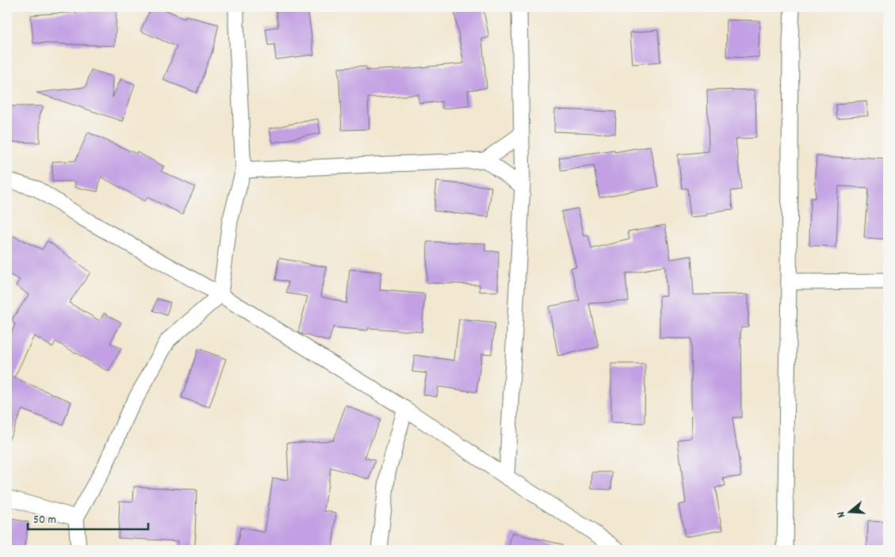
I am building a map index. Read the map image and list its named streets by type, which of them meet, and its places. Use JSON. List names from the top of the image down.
{
  "scale_bar": "50 m",
  "north": "left"
}
